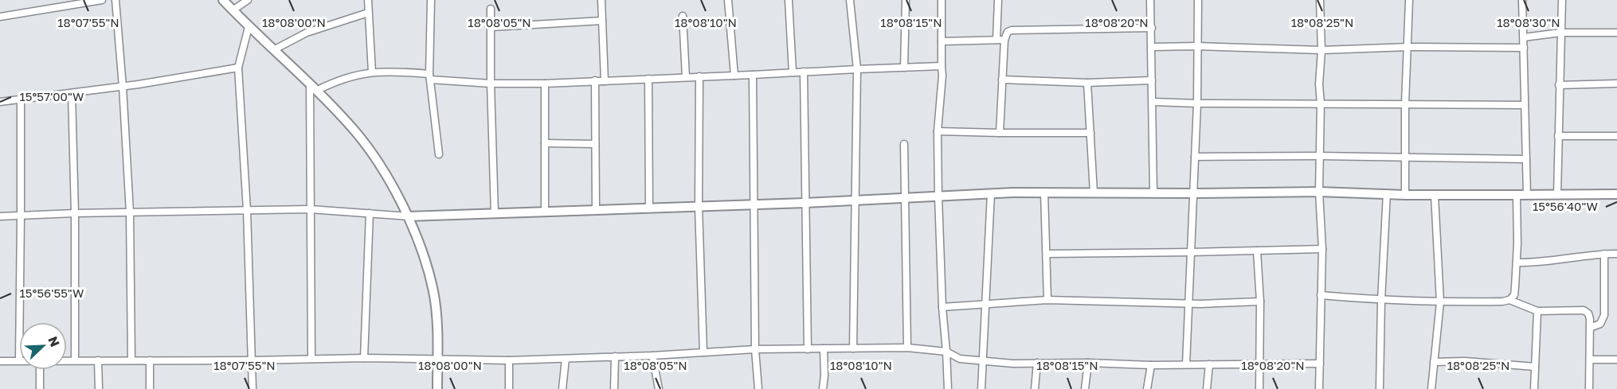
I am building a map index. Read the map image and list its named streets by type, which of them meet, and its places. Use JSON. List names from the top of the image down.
{
  "north": "top right",
  "coordinates": [
    "18°07'55\"N",
    "18°08'00\"N",
    "18°08'05\"N",
    "18°08'10\"N",
    "18°08'15\"N",
    "18°08'20\"N",
    "18°08'25\"N",
    "18°08'30\"N",
    "15°57'00\"W",
    "15°56'40\"W",
    "15°56'55\"W"
  ]
}
